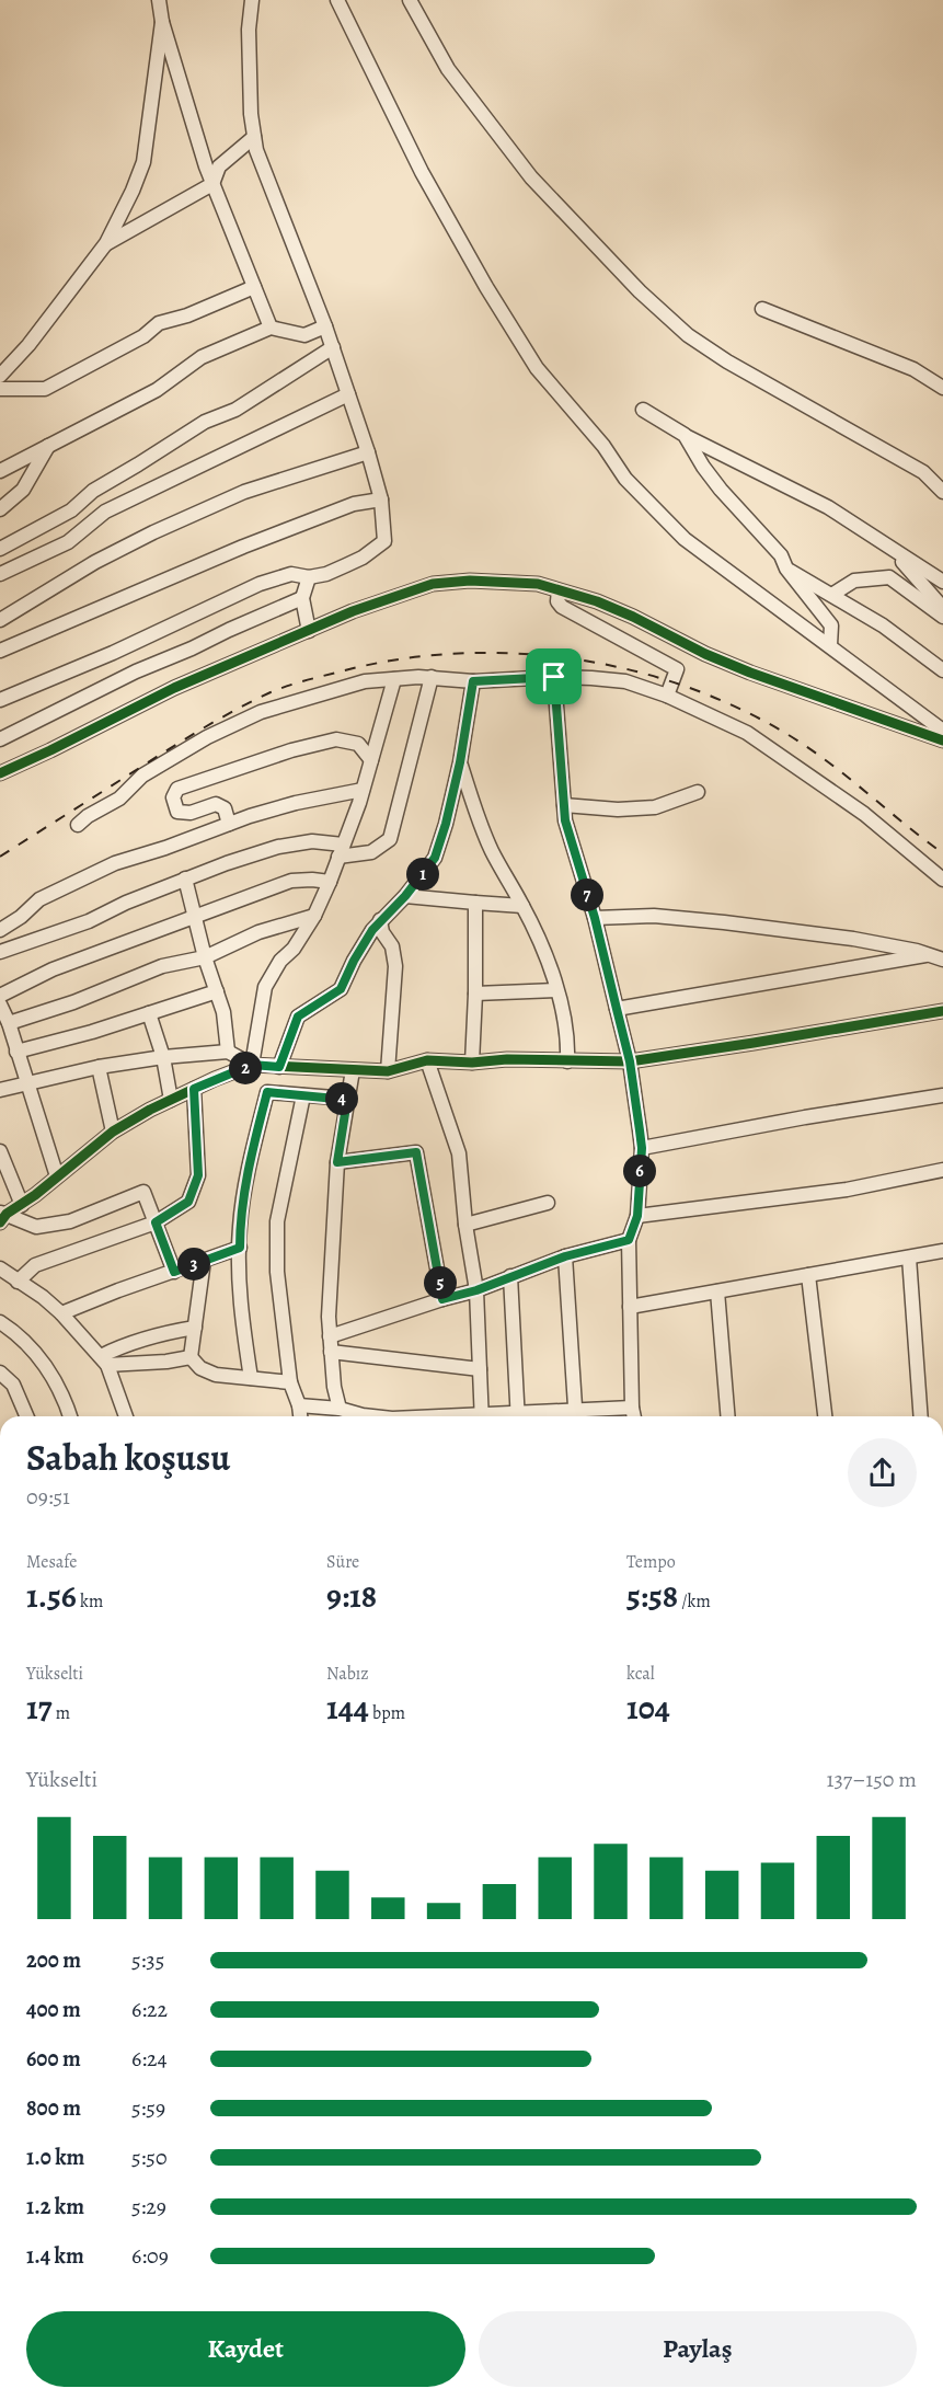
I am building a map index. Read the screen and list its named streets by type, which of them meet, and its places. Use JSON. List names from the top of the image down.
{
  "page": {
    "pins": [
      "1",
      "7",
      "2",
      "4",
      "6",
      "3",
      "5"
    ],
    "heading": ["Sabah koşusu", "09:51"],
    "stats": [
      ["Mesafe", "1.56 km"],
      ["Süre", "9:18"],
      ["Tempo", "5:58 /km"],
      ["Yükselti", "17 m"],
      ["Nabız", "144 bpm"],
      ["kcal", "104"]
    ],
    "chart": ["Yükselti", "137–150 m"],
    "list": [
      {
        "name": "200 m",
        "note": "5:35"
      },
      {
        "name": "400 m",
        "note": "6:22"
      },
      {
        "name": "600 m",
        "note": "6:24"
      },
      {
        "name": "800 m",
        "note": "5:59"
      },
      {
        "name": "1.0 km",
        "note": "5:50"
      },
      {
        "name": "1.2 km",
        "note": "5:29"
      },
      {
        "name": "1.4 km",
        "note": "6:09"
      }
    ],
    "buttons": ["Kaydet", "Paylaş"]
  }
}
